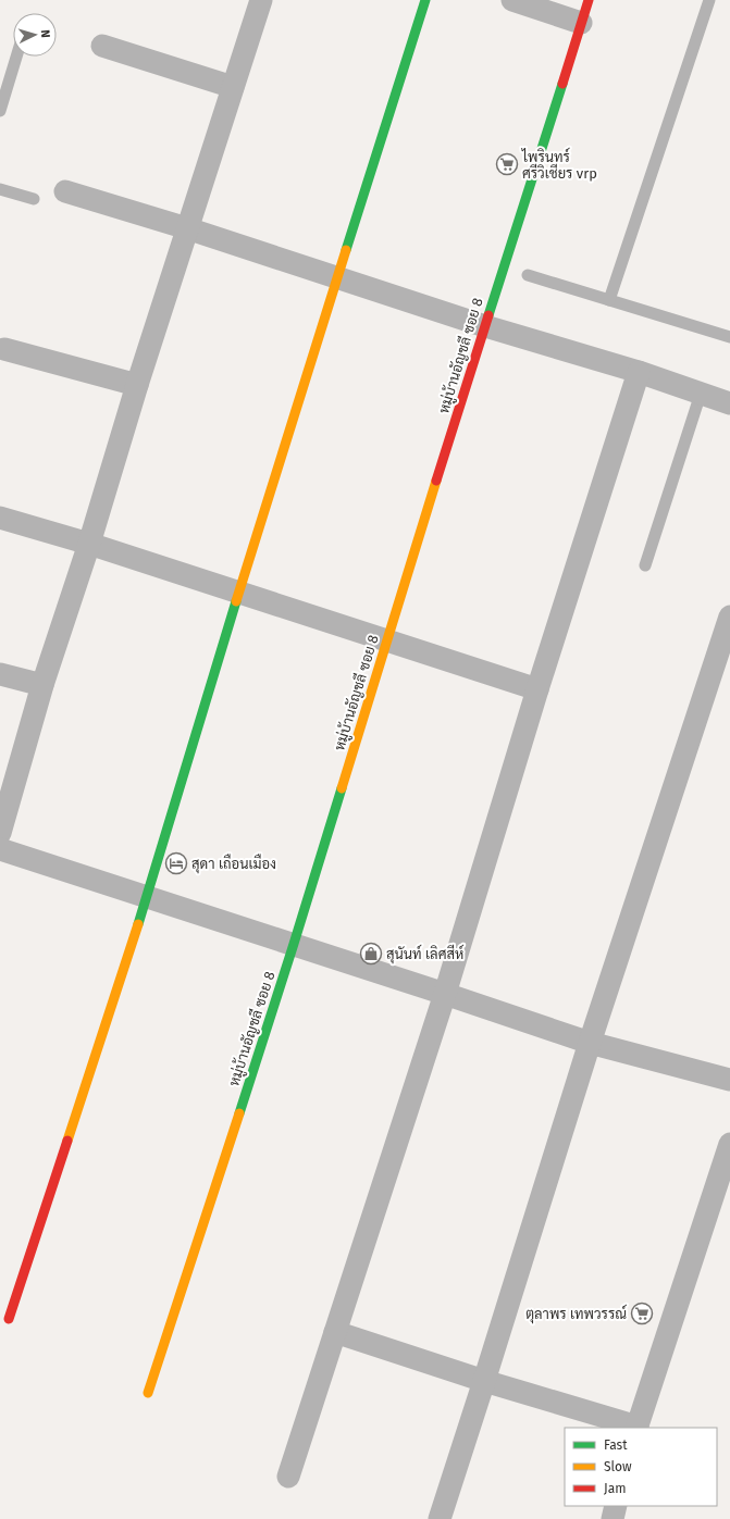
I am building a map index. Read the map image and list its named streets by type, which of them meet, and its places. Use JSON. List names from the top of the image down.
{
  "streets": {
    "street": ["หมู่บ้านอัญชลี ซอย 8"]
  },
  "places": {
    "supermarket": ["ไพรินทร์ ศรีวิเชียร vrp", "ตุลาพร เทพวรรณ์"],
    "hotel": ["สุดา เถือนเมือง"],
    "shop": ["สุนันท์ เลิศสีห์"]
  },
  "legend": ["Fast", "Slow", "Jam"],
  "north": "right"
}
